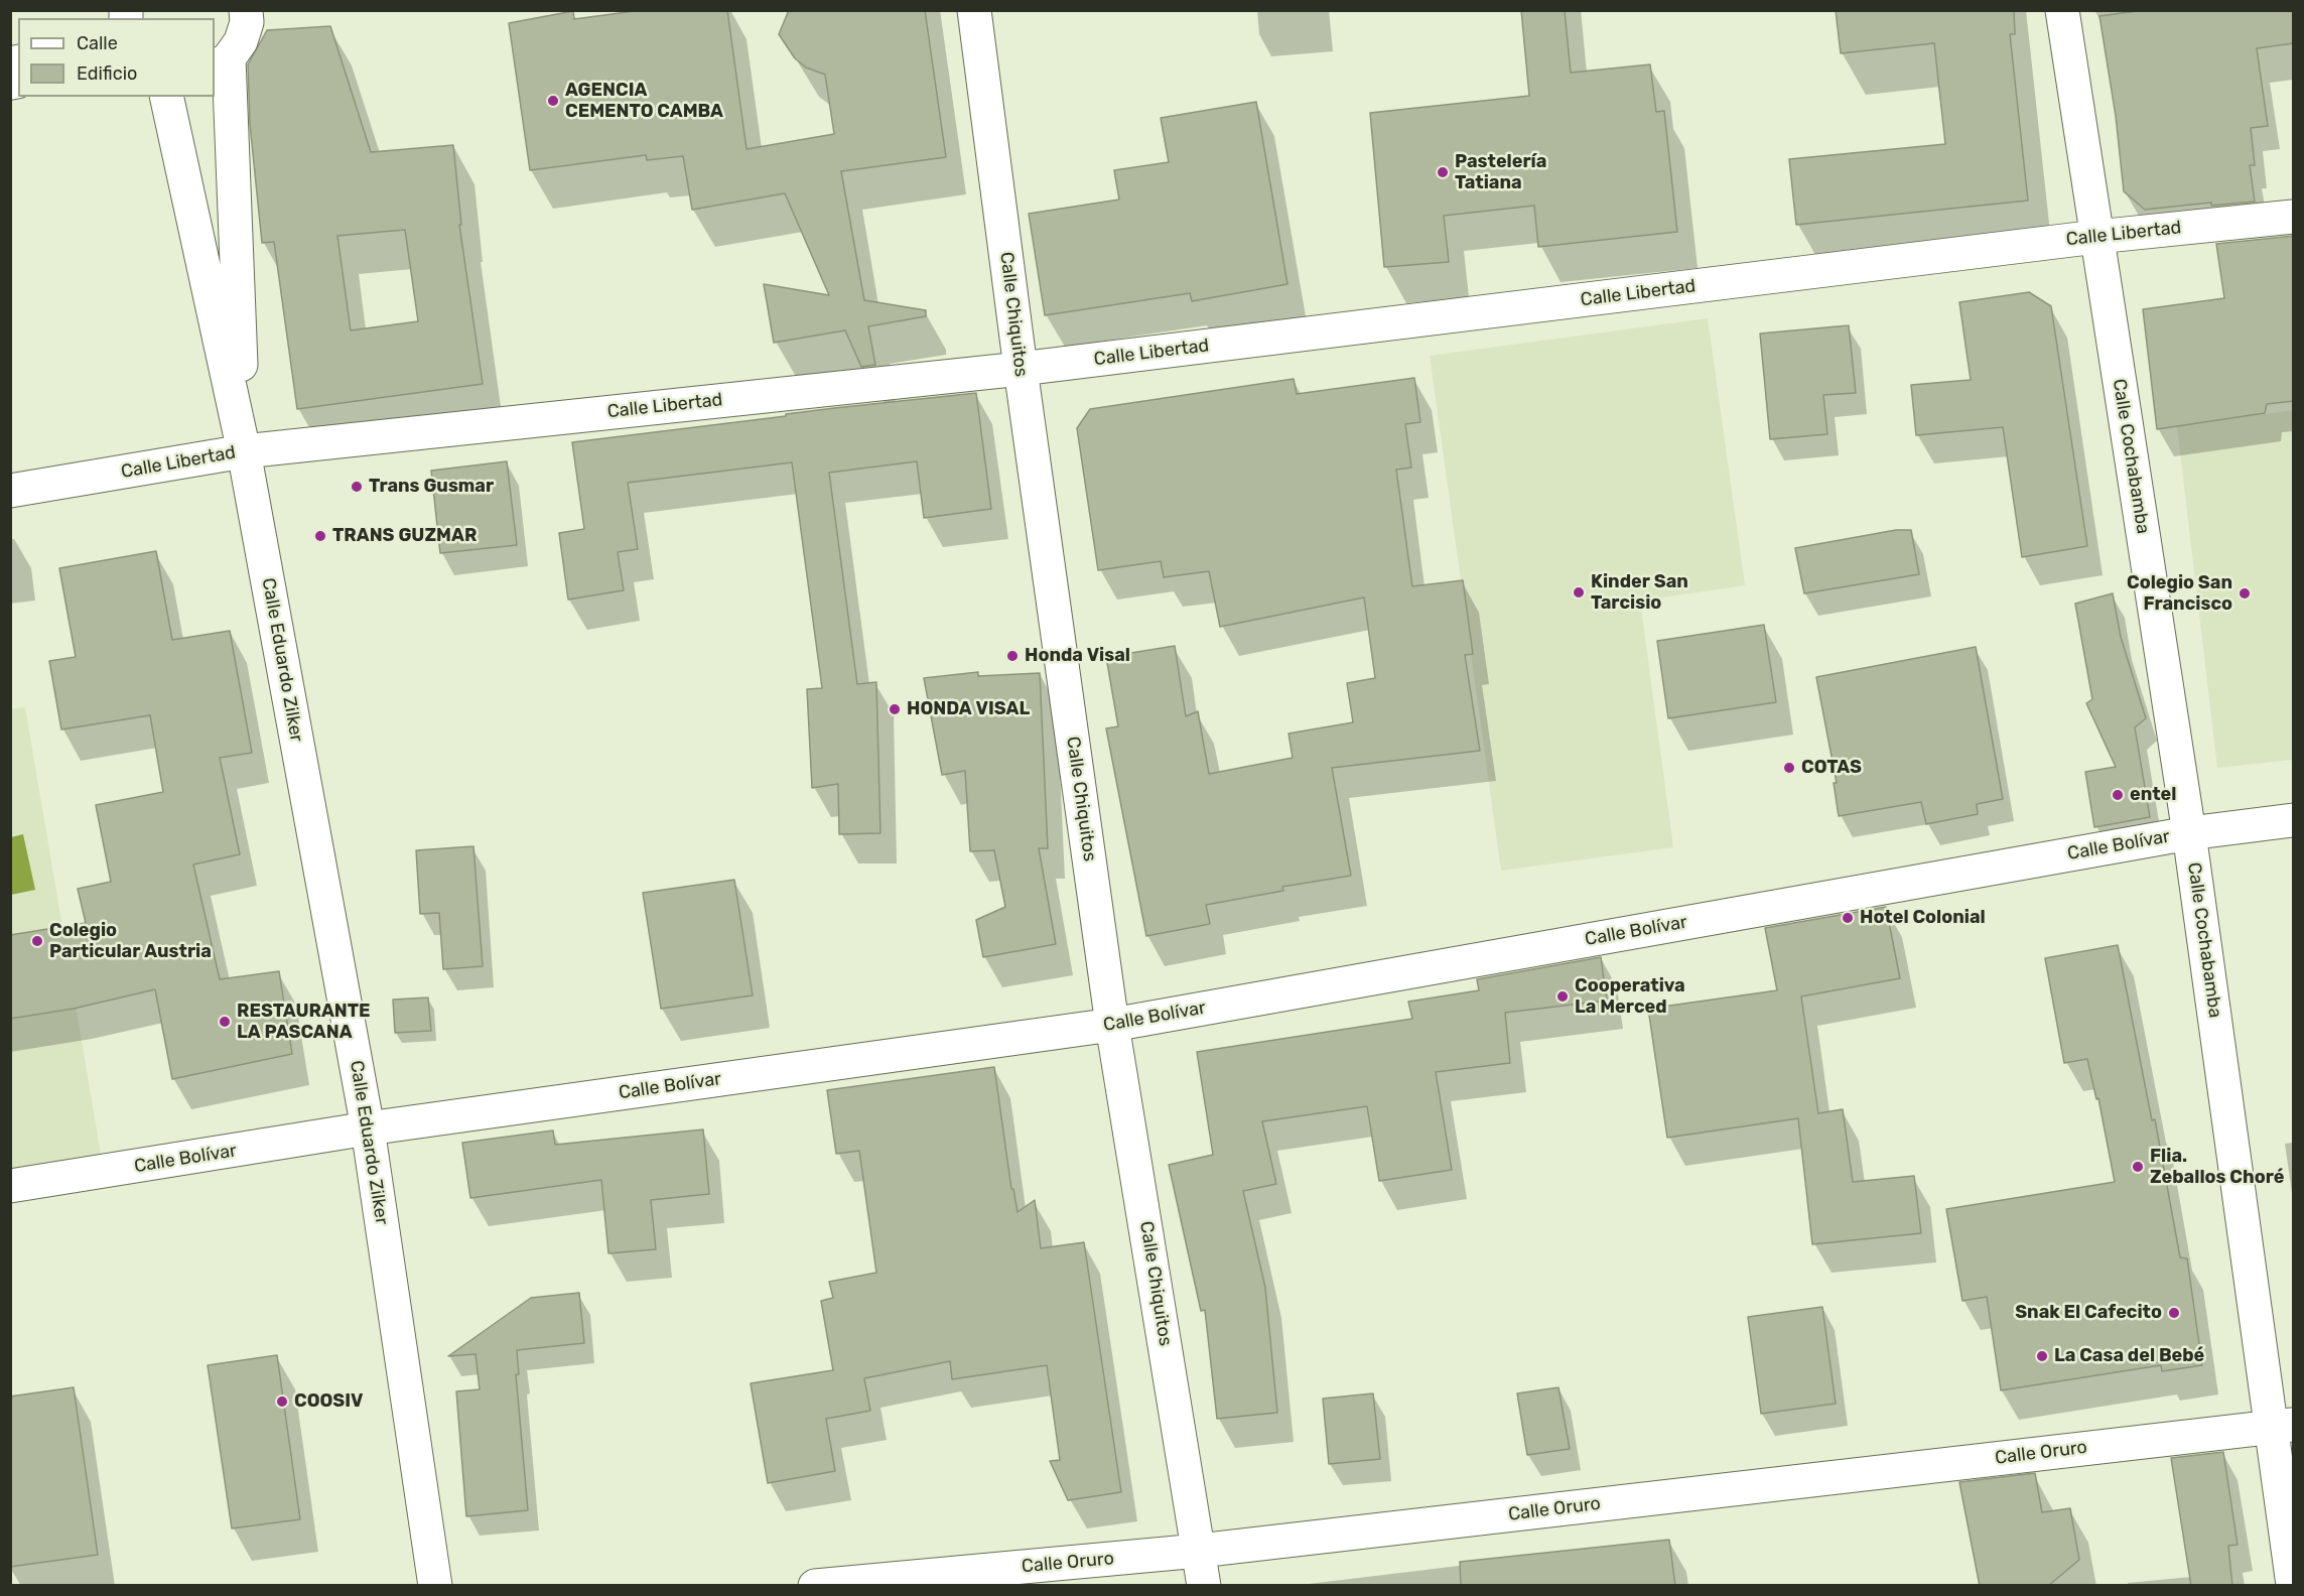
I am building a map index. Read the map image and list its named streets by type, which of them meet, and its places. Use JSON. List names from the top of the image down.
{
  "streets": {
    "street": [
      "Calle Libertad",
      "Calle Chiquitos",
      "Calle Cochabamba",
      "Calle Eduardo Zilker",
      "Calle Bolívar",
      "Calle Oruro"
    ]
  },
  "crossings": [
    ["Calle Libertad", "Calle Chiquitos"],
    ["Calle Libertad", "Calle Cochabamba"],
    ["Calle Libertad", "Calle Eduardo Zilker"],
    ["Calle Chiquitos", "Calle Bolívar"],
    ["Calle Chiquitos", "Calle Oruro"],
    ["Calle Cochabamba", "Calle Bolívar"],
    ["Calle Cochabamba", "Calle Oruro"],
    ["Calle Eduardo Zilker", "Calle Bolívar"]
  ],
  "places": [
    "AGENCIA CEMENTO CAMBA",
    "Pastelería Tatiana",
    "Trans Gusmar",
    "TRANS GUZMAR",
    "Kinder San Tarcisio",
    "Colegio San Francisco",
    "Honda Visal",
    "HONDA VISAL",
    "COTAS",
    "entel",
    "Hotel Colonial",
    "Colegio Particular Austria",
    "Cooperativa La Merced",
    "RESTAURANTE LA PASCANA",
    "Flia. Zeballos Choré",
    "Snak El Cafecito",
    "La Casa del Bebé",
    "COOSIV"
  ],
  "legend": ["Calle", "Edificio"]
}
